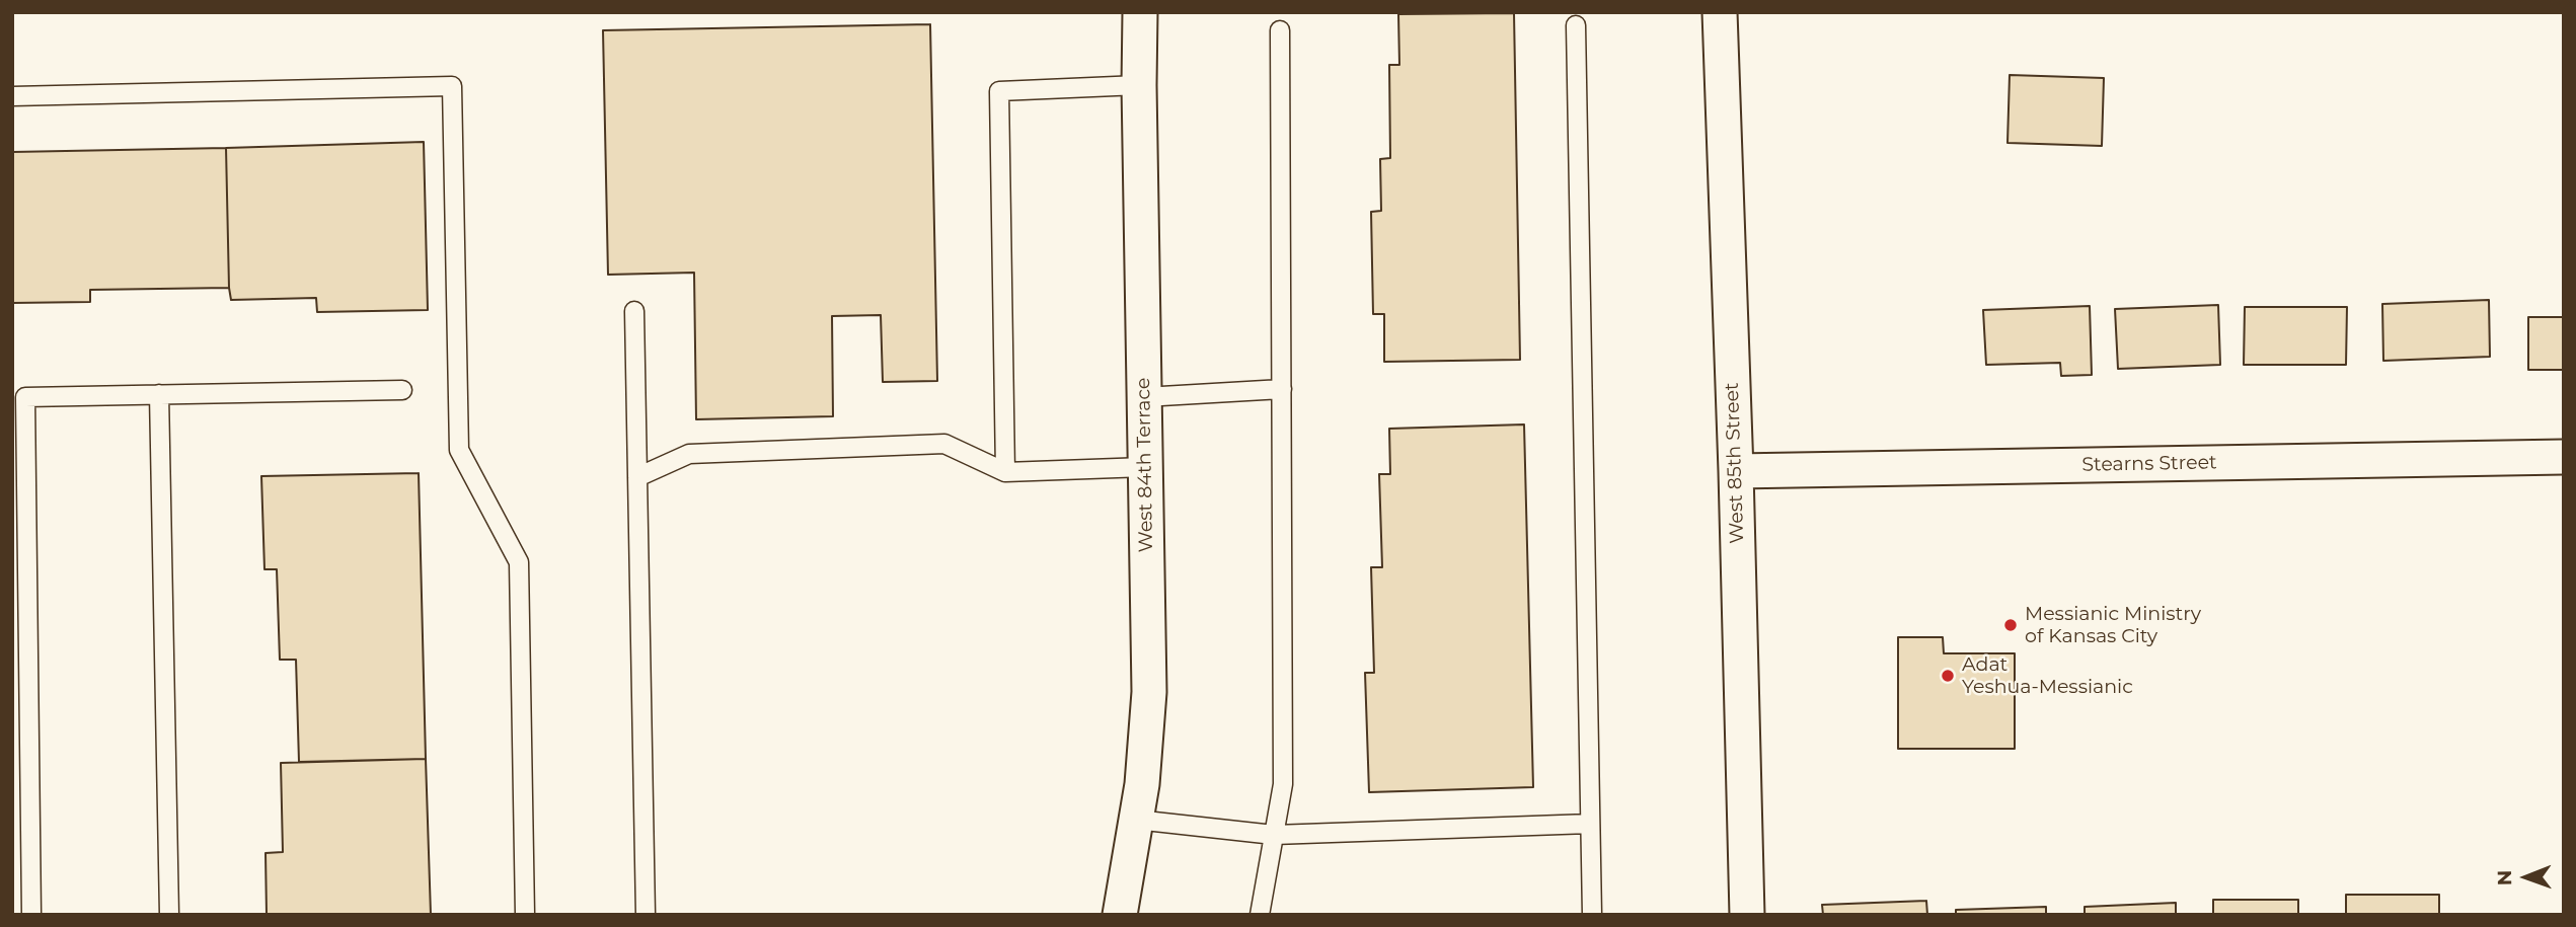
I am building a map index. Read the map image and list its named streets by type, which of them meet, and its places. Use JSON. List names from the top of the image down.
{
  "streets": {
    "street": ["West 85th Street", "Stearns Street", "West 84th Terrace"]
  },
  "crossings": [
    ["West 85th Street", "Stearns Street"]
  ],
  "places": ["Messianic Ministry of Kansas City", "Adat Yeshua-Messianic"],
  "north": "left"
}
